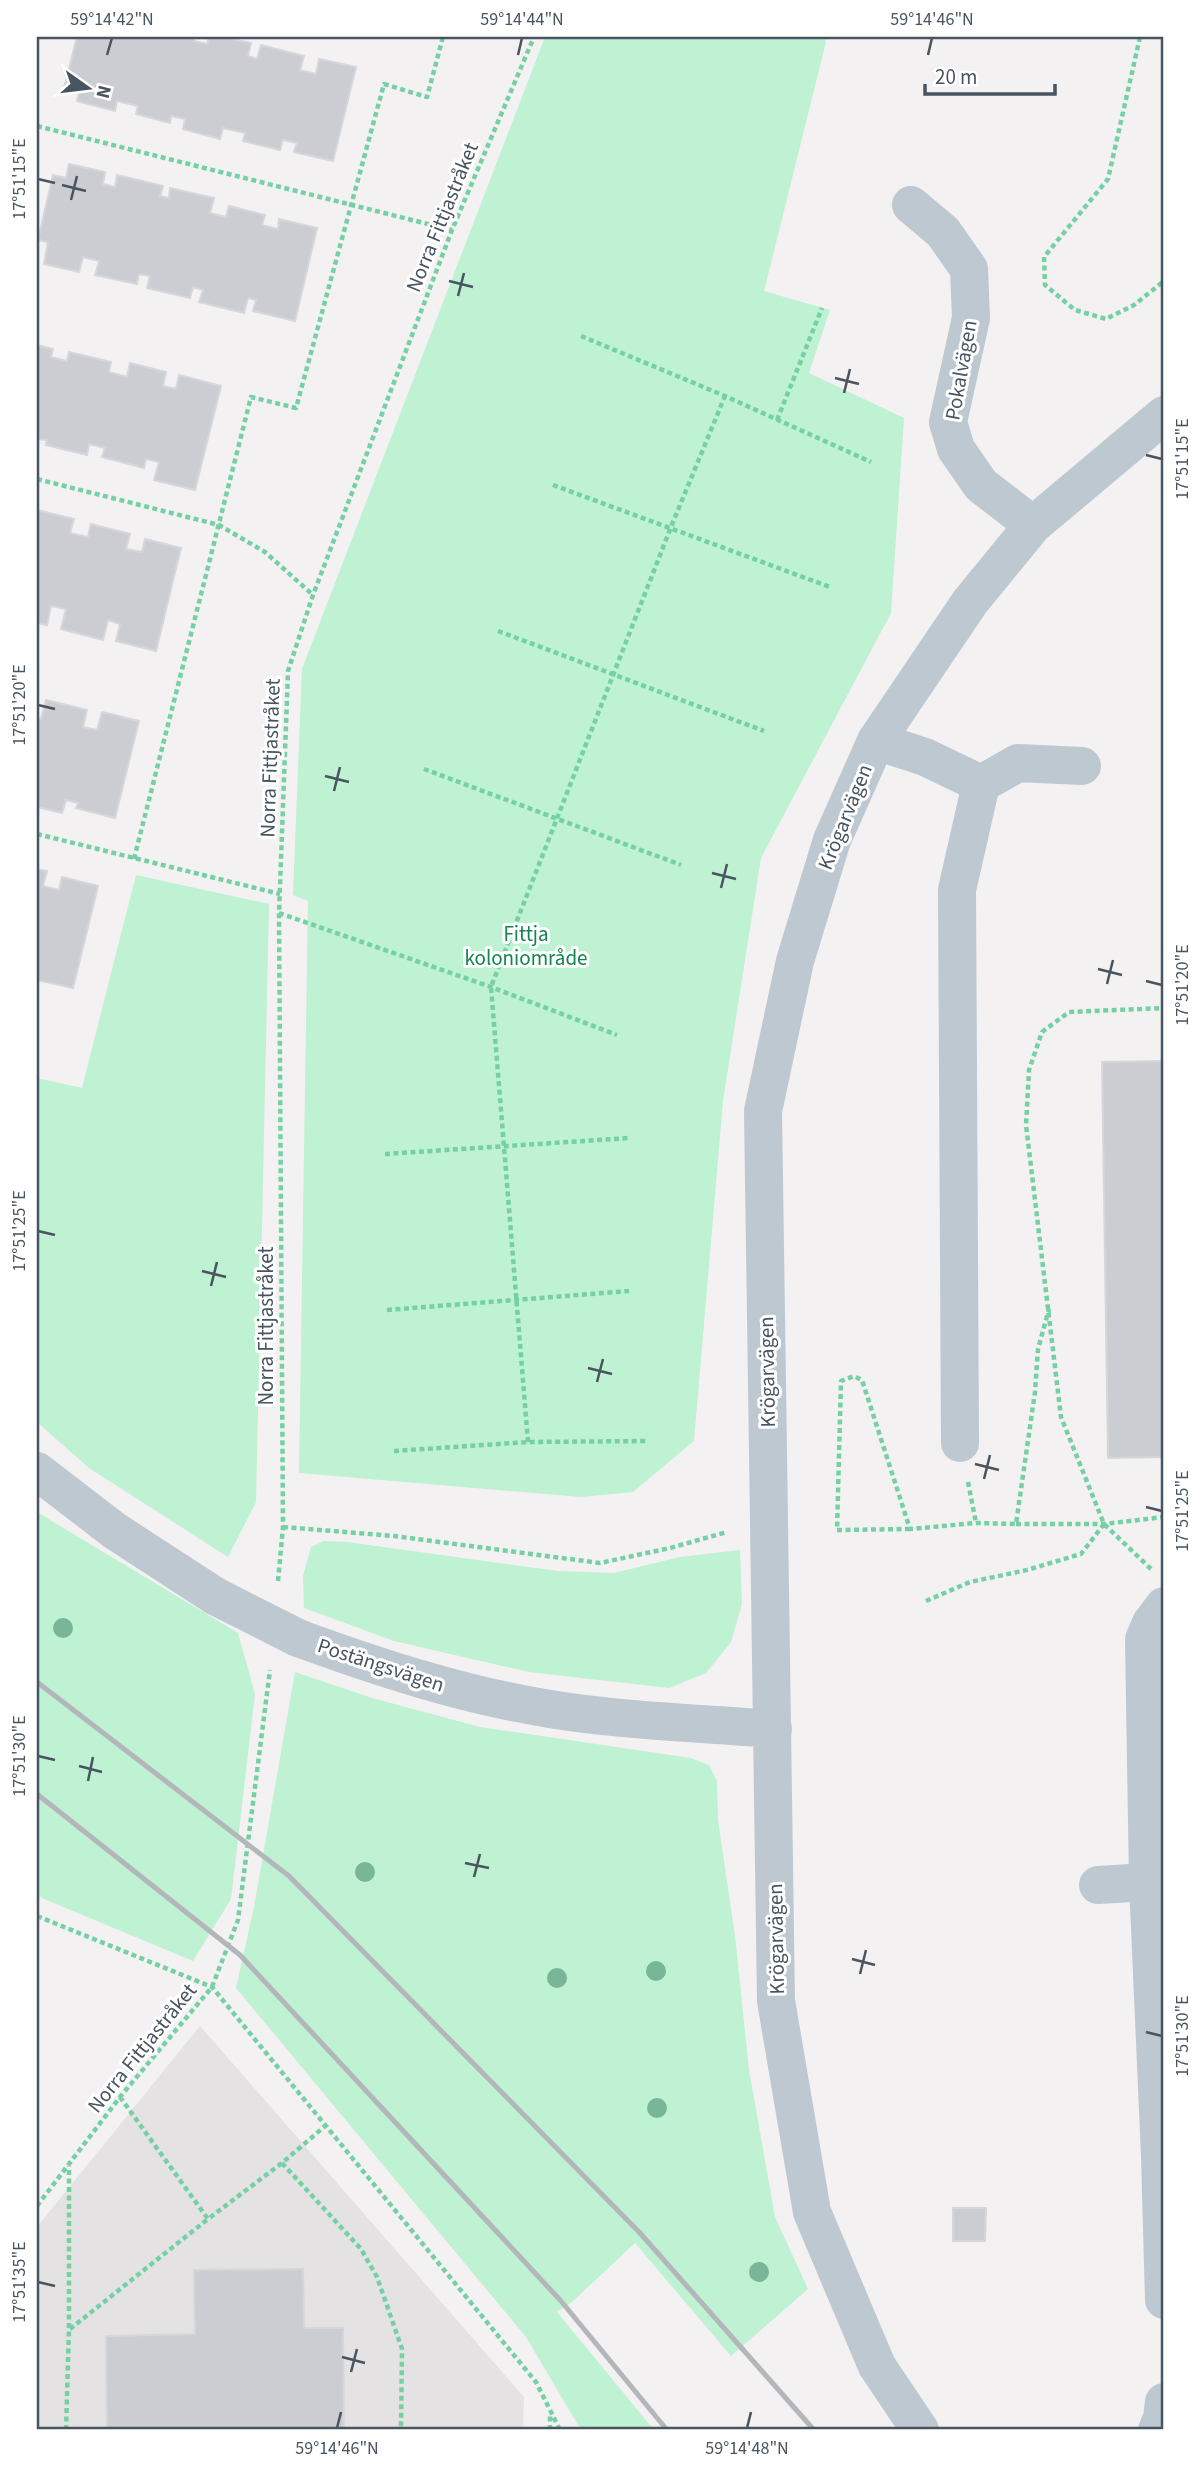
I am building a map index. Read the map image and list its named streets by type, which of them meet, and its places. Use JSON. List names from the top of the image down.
{
  "streets": {
    "street": ["Pokalvägen", "Krögarvägen", "Postängsvägen"],
    "path": ["Norra Fittjastråket"]
  },
  "crossings": [
    ["Pokalvägen", "Krögarvägen"],
    ["Krögarvägen", "Postängsvägen"]
  ],
  "parks": ["Fittja koloniområde"],
  "scale_bar": "20 m",
  "north": "right",
  "coordinates": [
    "59°14'42\"N",
    "59°14'44\"N",
    "59°14'46\"N",
    "17°51'15\"E",
    "17°51'20\"E",
    "17°51'25\"E",
    "17°51'30\"E",
    "17°51'35\"E",
    "59°14'48\"N"
  ]
}
